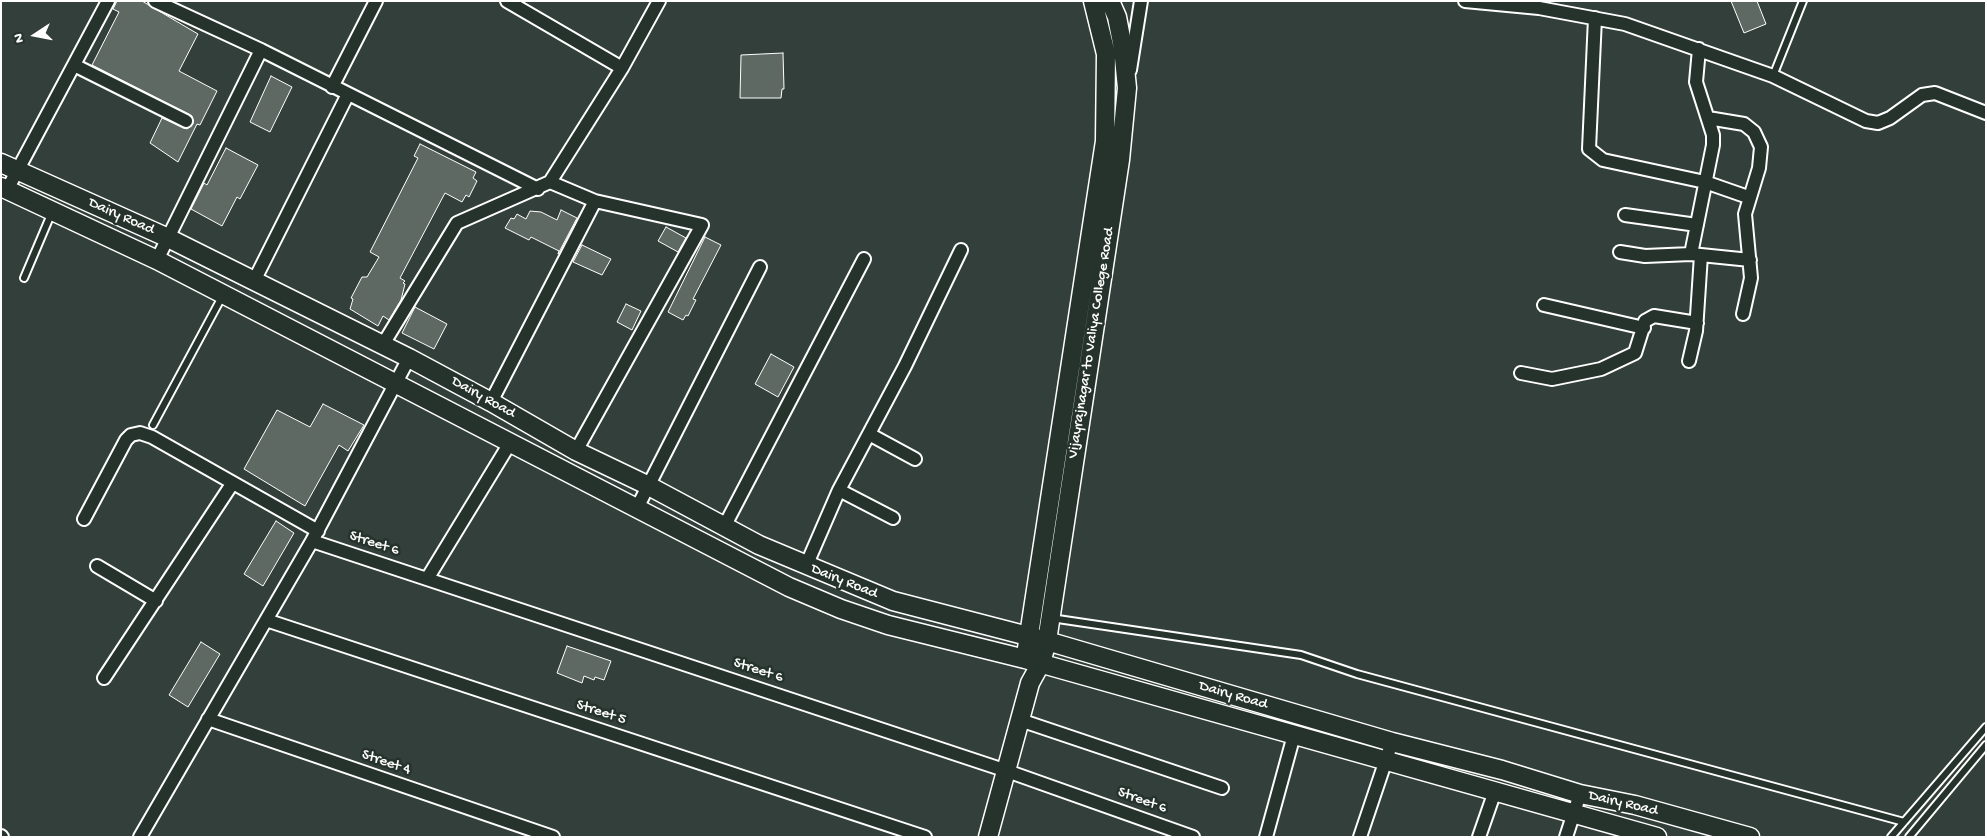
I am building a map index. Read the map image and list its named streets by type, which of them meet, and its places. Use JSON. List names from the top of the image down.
{
  "streets": {
    "main road": ["Dairy Road", "Vijayrajnagar to Valiya College Road"],
    "street": ["Street 6", "Street 5", "Street 4"]
  },
  "crossings": [
    ["Dairy Road", "Vijayrajnagar to Valiya College Road"],
    ["Vijayrajnagar to Valiya College Road", "Street 6"]
  ],
  "north": "left"
}
